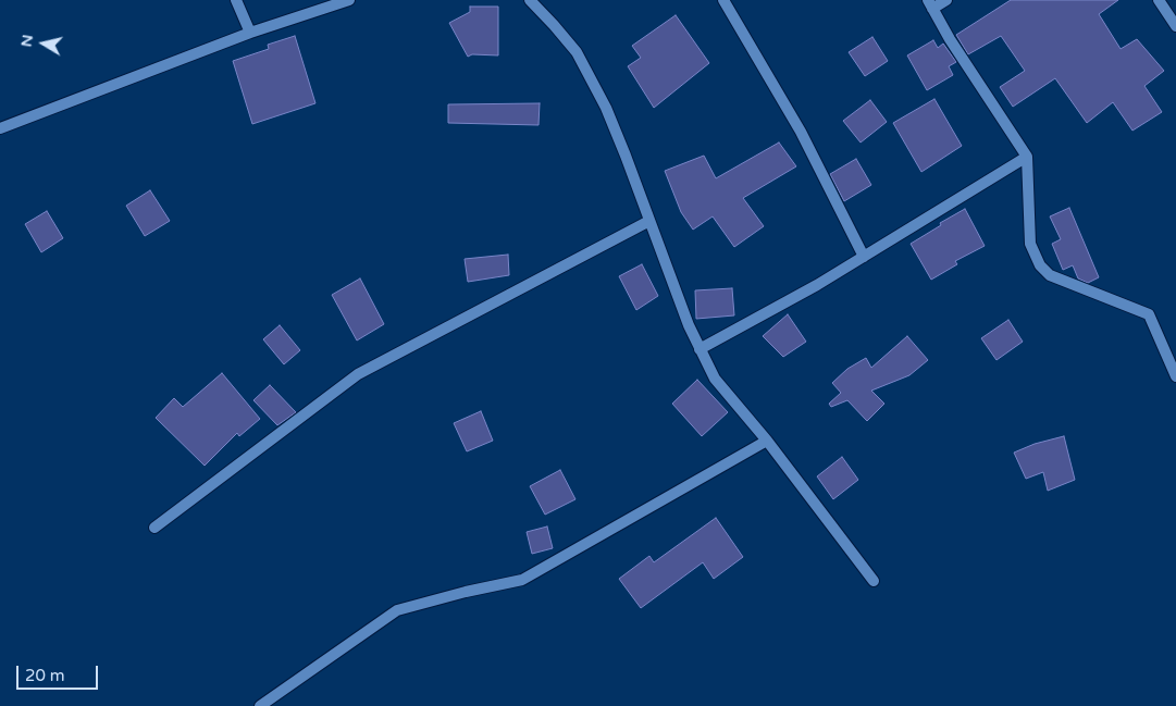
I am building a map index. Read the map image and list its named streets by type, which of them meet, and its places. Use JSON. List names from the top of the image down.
{
  "scale_bar": "20 m",
  "north": "left"
}
